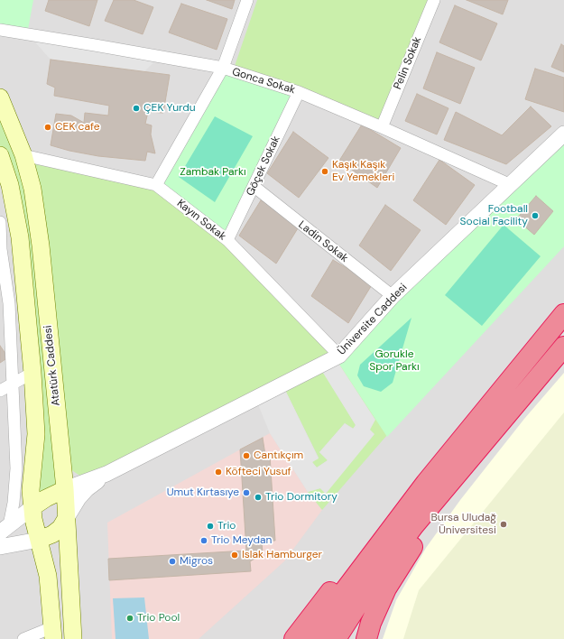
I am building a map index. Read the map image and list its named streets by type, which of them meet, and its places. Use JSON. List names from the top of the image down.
{
  "streets": {
    "main road": ["Atatürk Caddesi"],
    "street": [
      "Pelin Sokak",
      "Gonca Sokak",
      "Göçek Sokak",
      "Kayın Sokak",
      "Ladin Sokak",
      "Üniversite Caddesi"
    ]
  },
  "crossings": [
    ["Pelin Sokak", "Gonca Sokak"],
    ["Gonca Sokak", "Göçek Sokak"],
    ["Gonca Sokak", "Üniversite Caddesi"],
    ["Göçek Sokak", "Kayın Sokak"],
    ["Göçek Sokak", "Ladin Sokak"],
    ["Kayın Sokak", "Üniversite Caddesi"],
    ["Kayın Sokak", "Atatürk Caddesi"],
    ["Ladin Sokak", "Üniversite Caddesi"]
  ],
  "parks": ["Zambak Parkı", "Gorukle Spor Parkı"],
  "places": [
    "ÇEK Yurdu",
    "CEK cafe",
    "Kaşık Kaşık Ev Yemekleri",
    "Football Social Facility",
    "Cantıkçım",
    "Köfteci Yusuf",
    "Umut Kırtasıye",
    "Trio Dormitory",
    "Bursa Uludağ Üniversitesi",
    "Trio",
    "Trio Meydan",
    "Islak Hamburger",
    "Migros",
    "Trio Pool"
  ]
}
